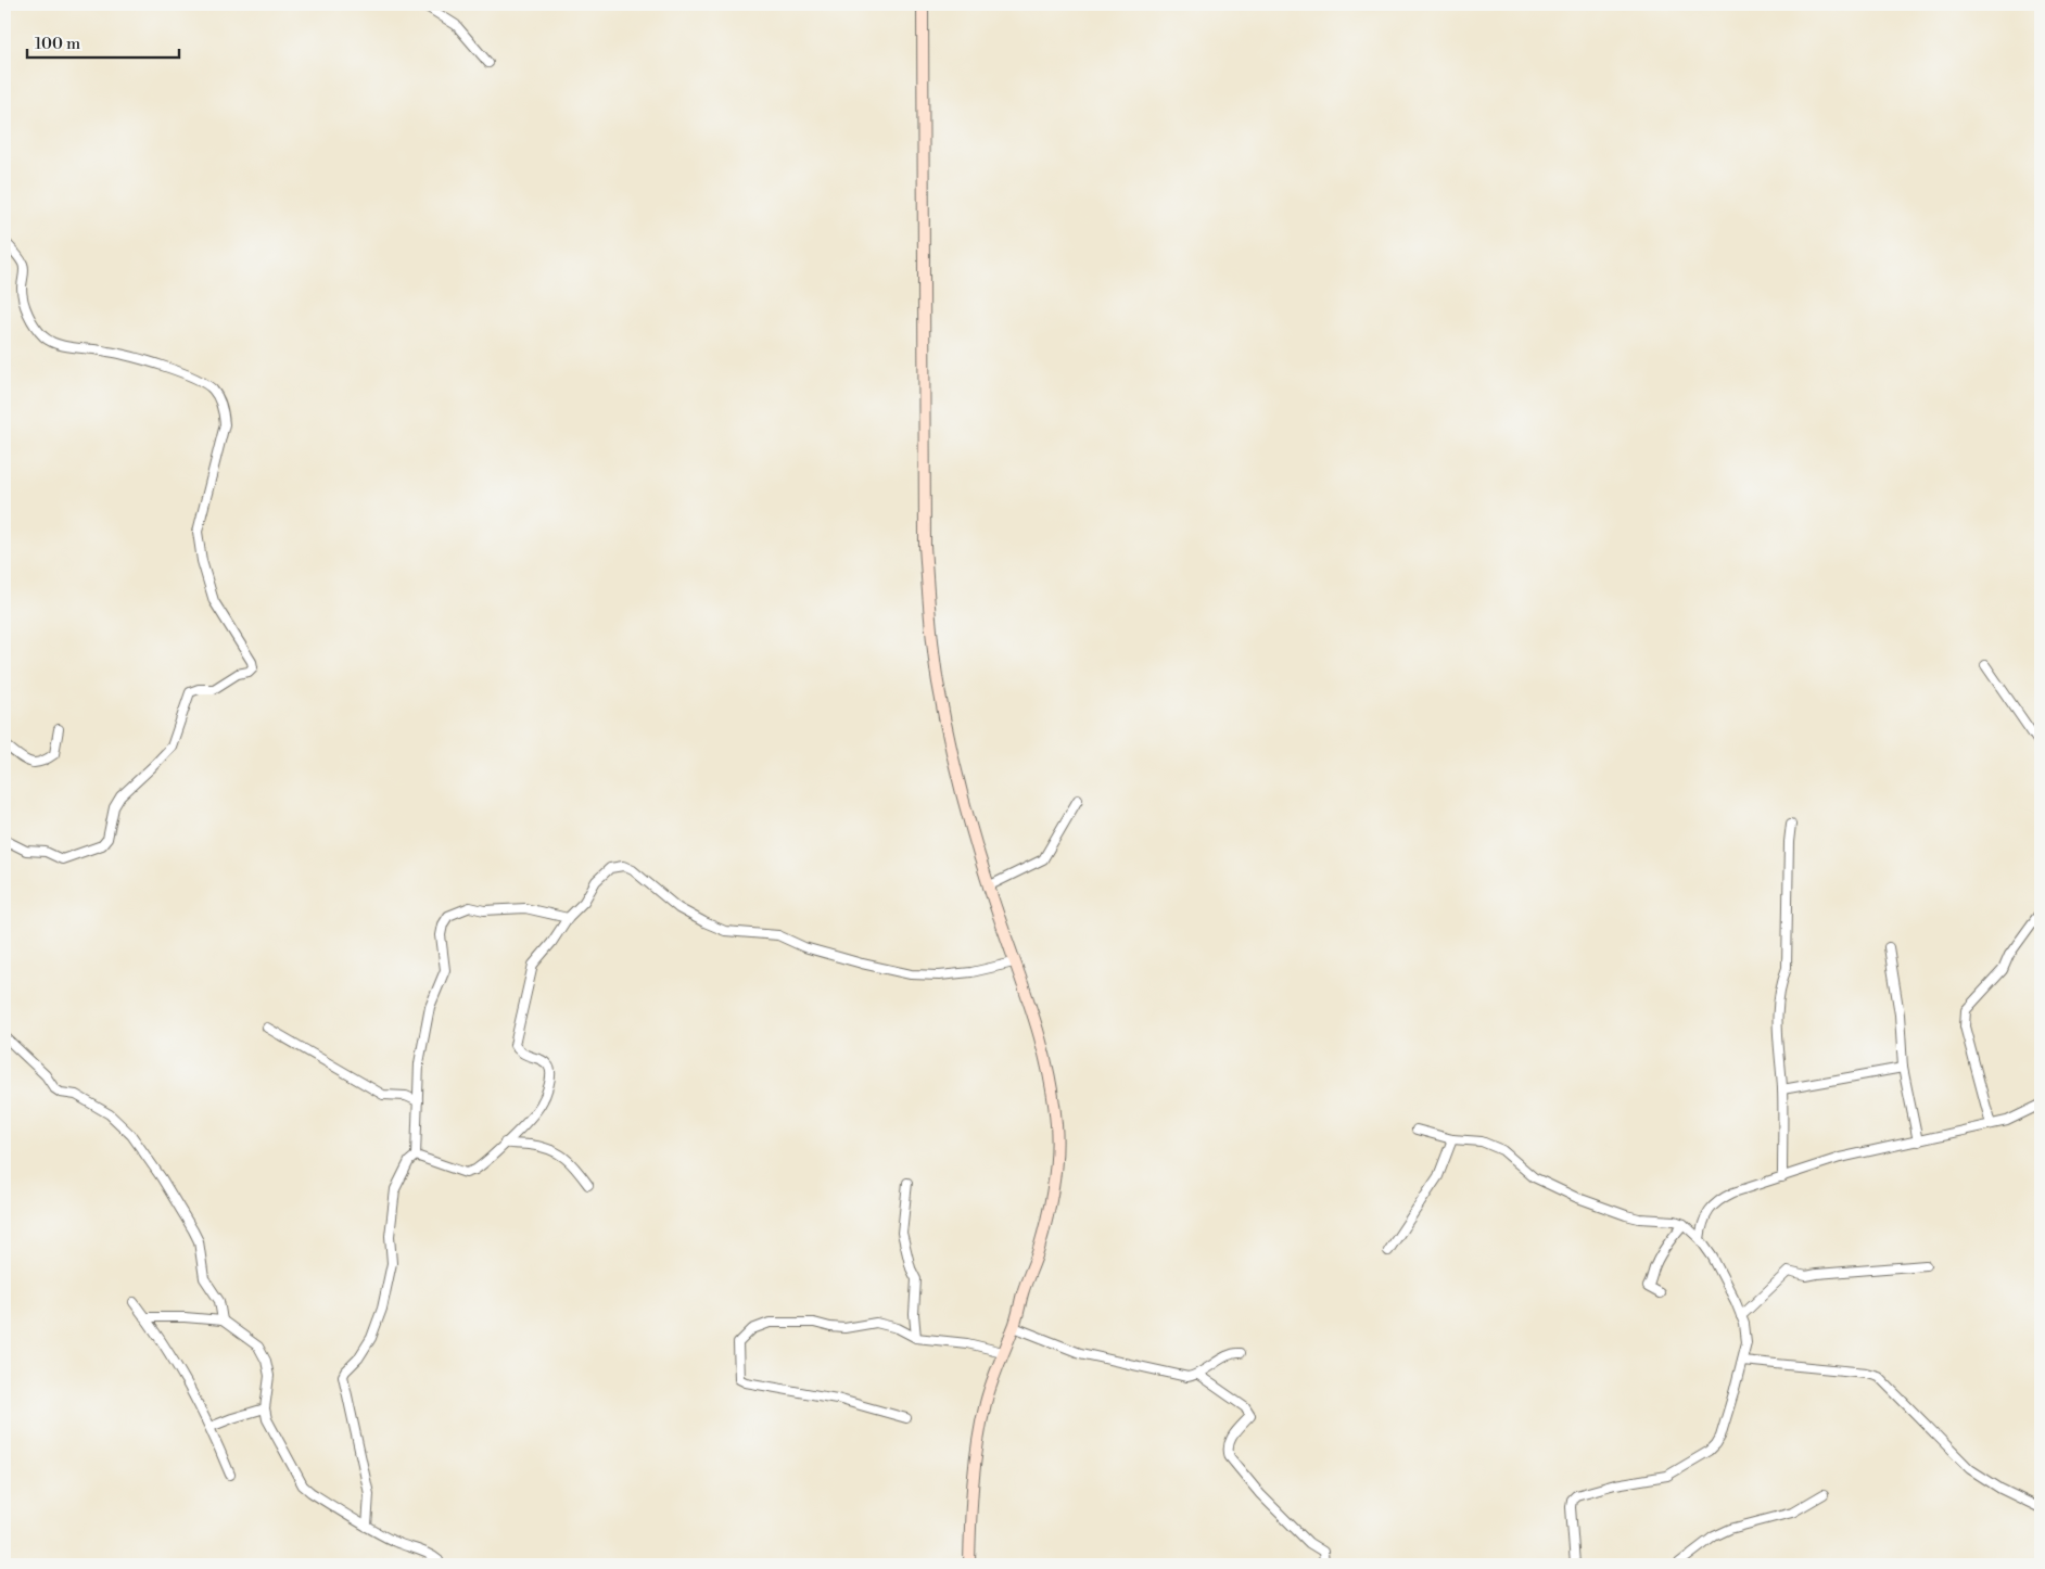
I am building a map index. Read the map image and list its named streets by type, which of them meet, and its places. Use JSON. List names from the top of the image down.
{
  "scale_bar": "100 m"
}
